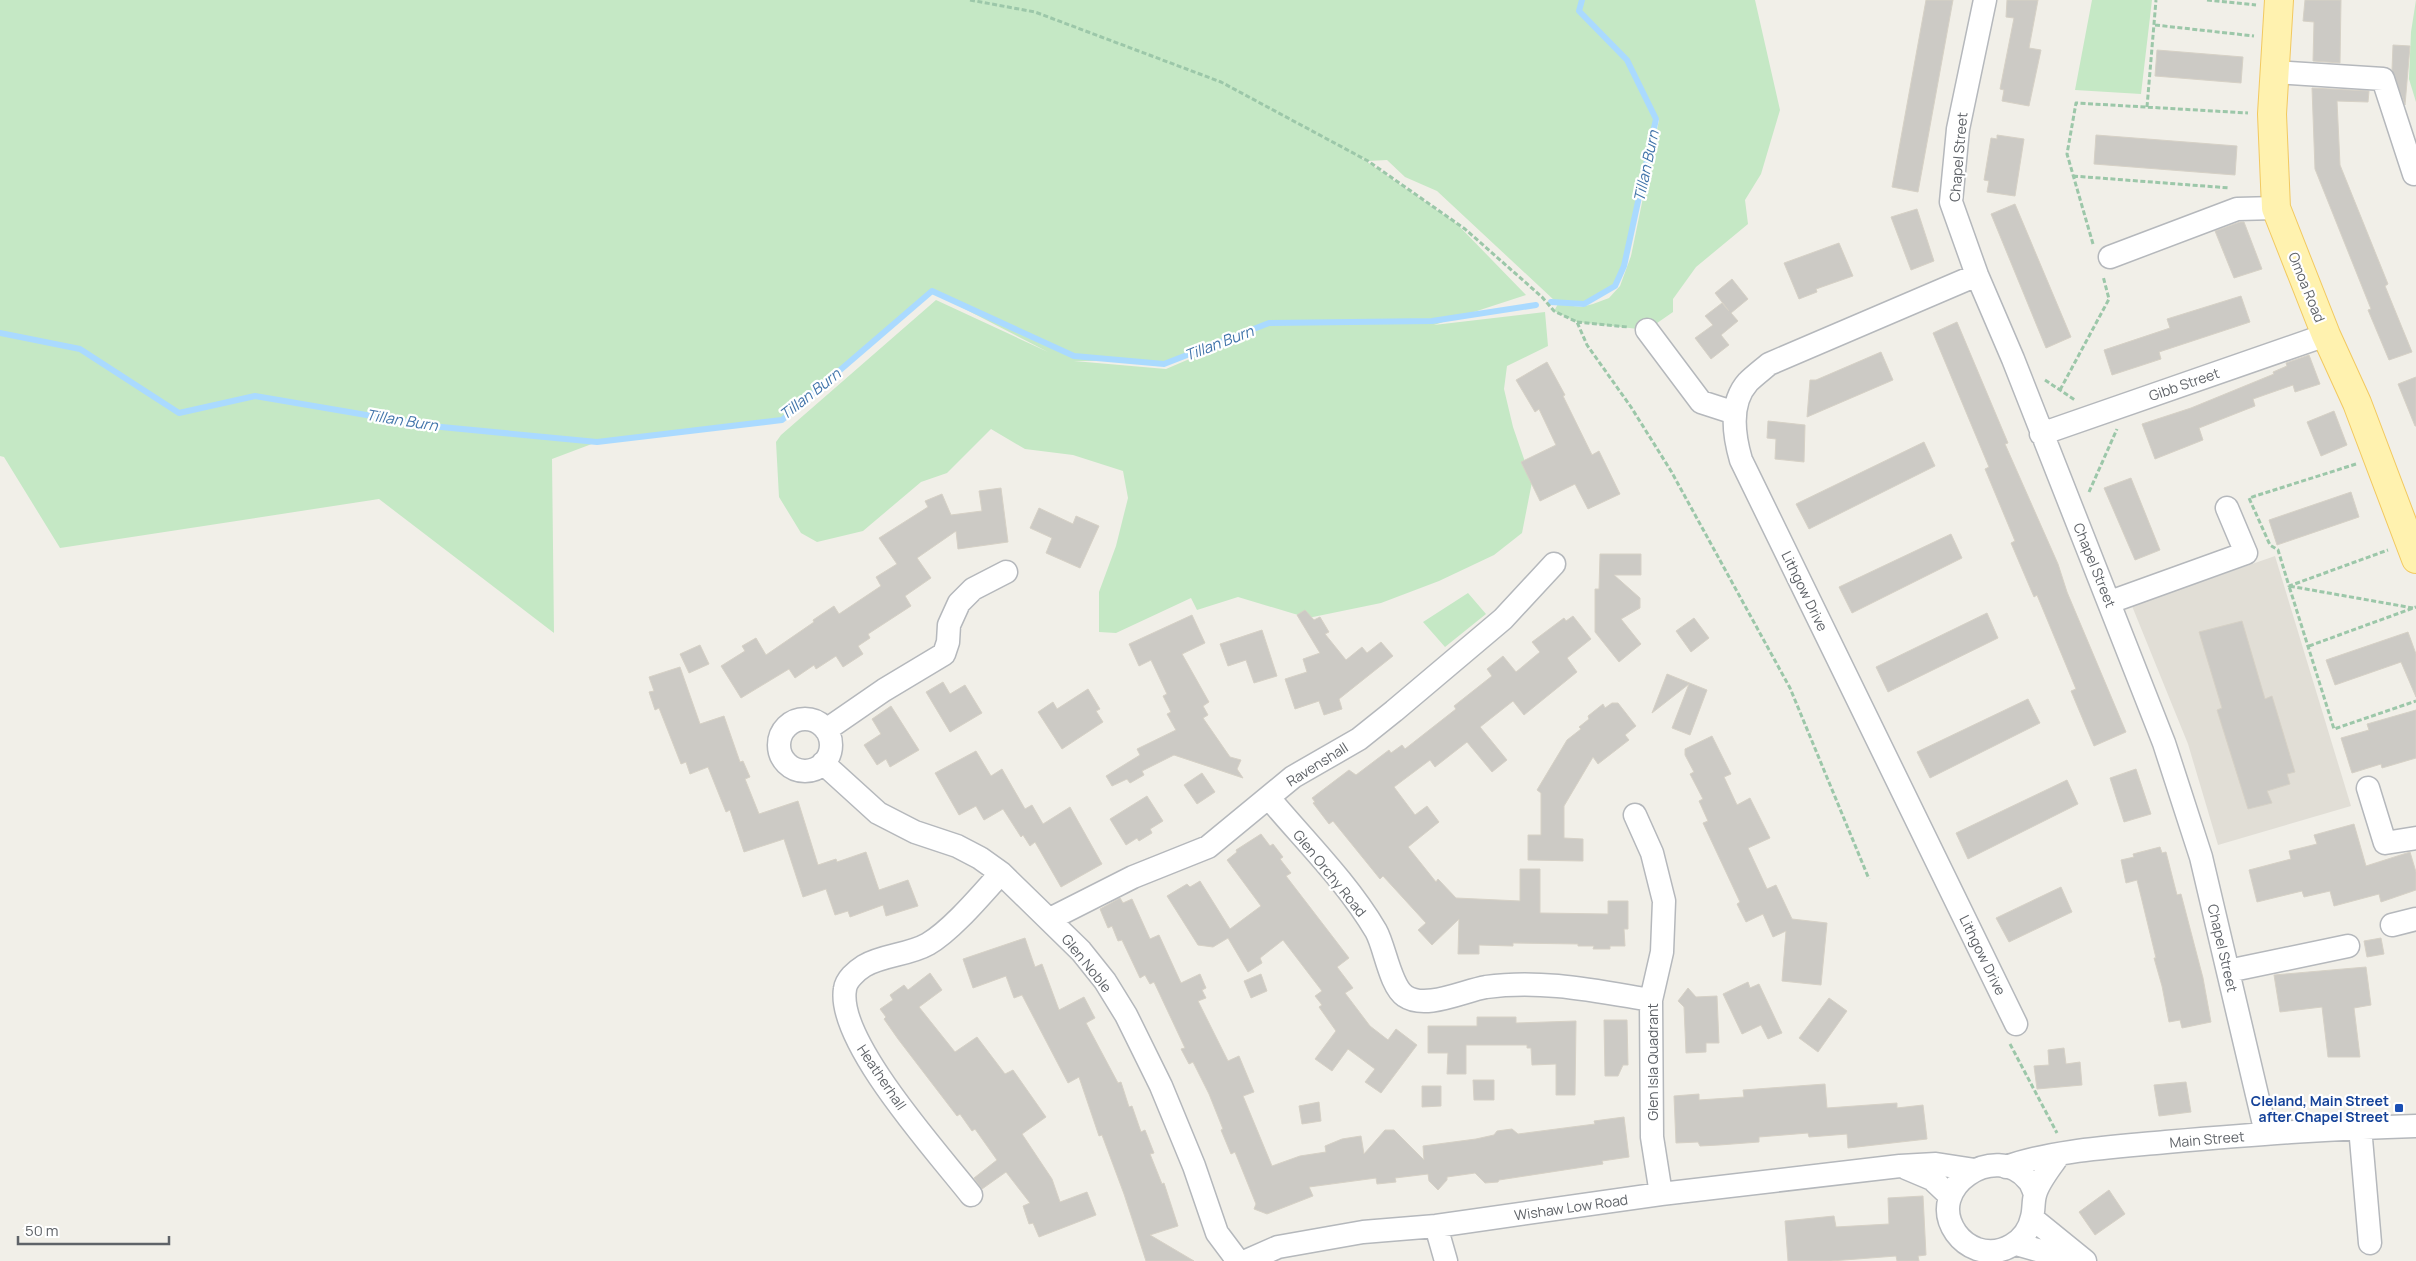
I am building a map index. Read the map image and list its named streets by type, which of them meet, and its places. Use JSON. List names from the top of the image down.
{
  "streets": {
    "main road": ["Omoa Road"],
    "street": [
      "Chapel Street",
      "Gibb Street",
      "Lithgow Drive",
      "Ravenshall",
      "Glen Orchy Road",
      "Glen Noble",
      "Glen Isla Quadrant",
      "Heatherhall",
      "Main Street",
      "Wishaw Low Road"
    ]
  },
  "crossings": [
    ["Chapel Street", "Gibb Street"],
    ["Chapel Street", "Lithgow Drive"],
    ["Chapel Street", "Main Street"],
    ["Omoa Road", "Gibb Street"],
    ["Ravenshall", "Glen Orchy Road"],
    ["Ravenshall", "Glen Noble"],
    ["Glen Orchy Road", "Glen Isla Quadrant"],
    ["Glen Noble", "Heatherhall"],
    ["Glen Isla Quadrant", "Wishaw Low Road"],
    ["Main Street", "Wishaw Low Road"]
  ],
  "water": ["Tillan Burn"],
  "places": {
    "transit": ["Cleland, Main Street after Chapel Street"]
  },
  "scale_bar": "50 m"
}
